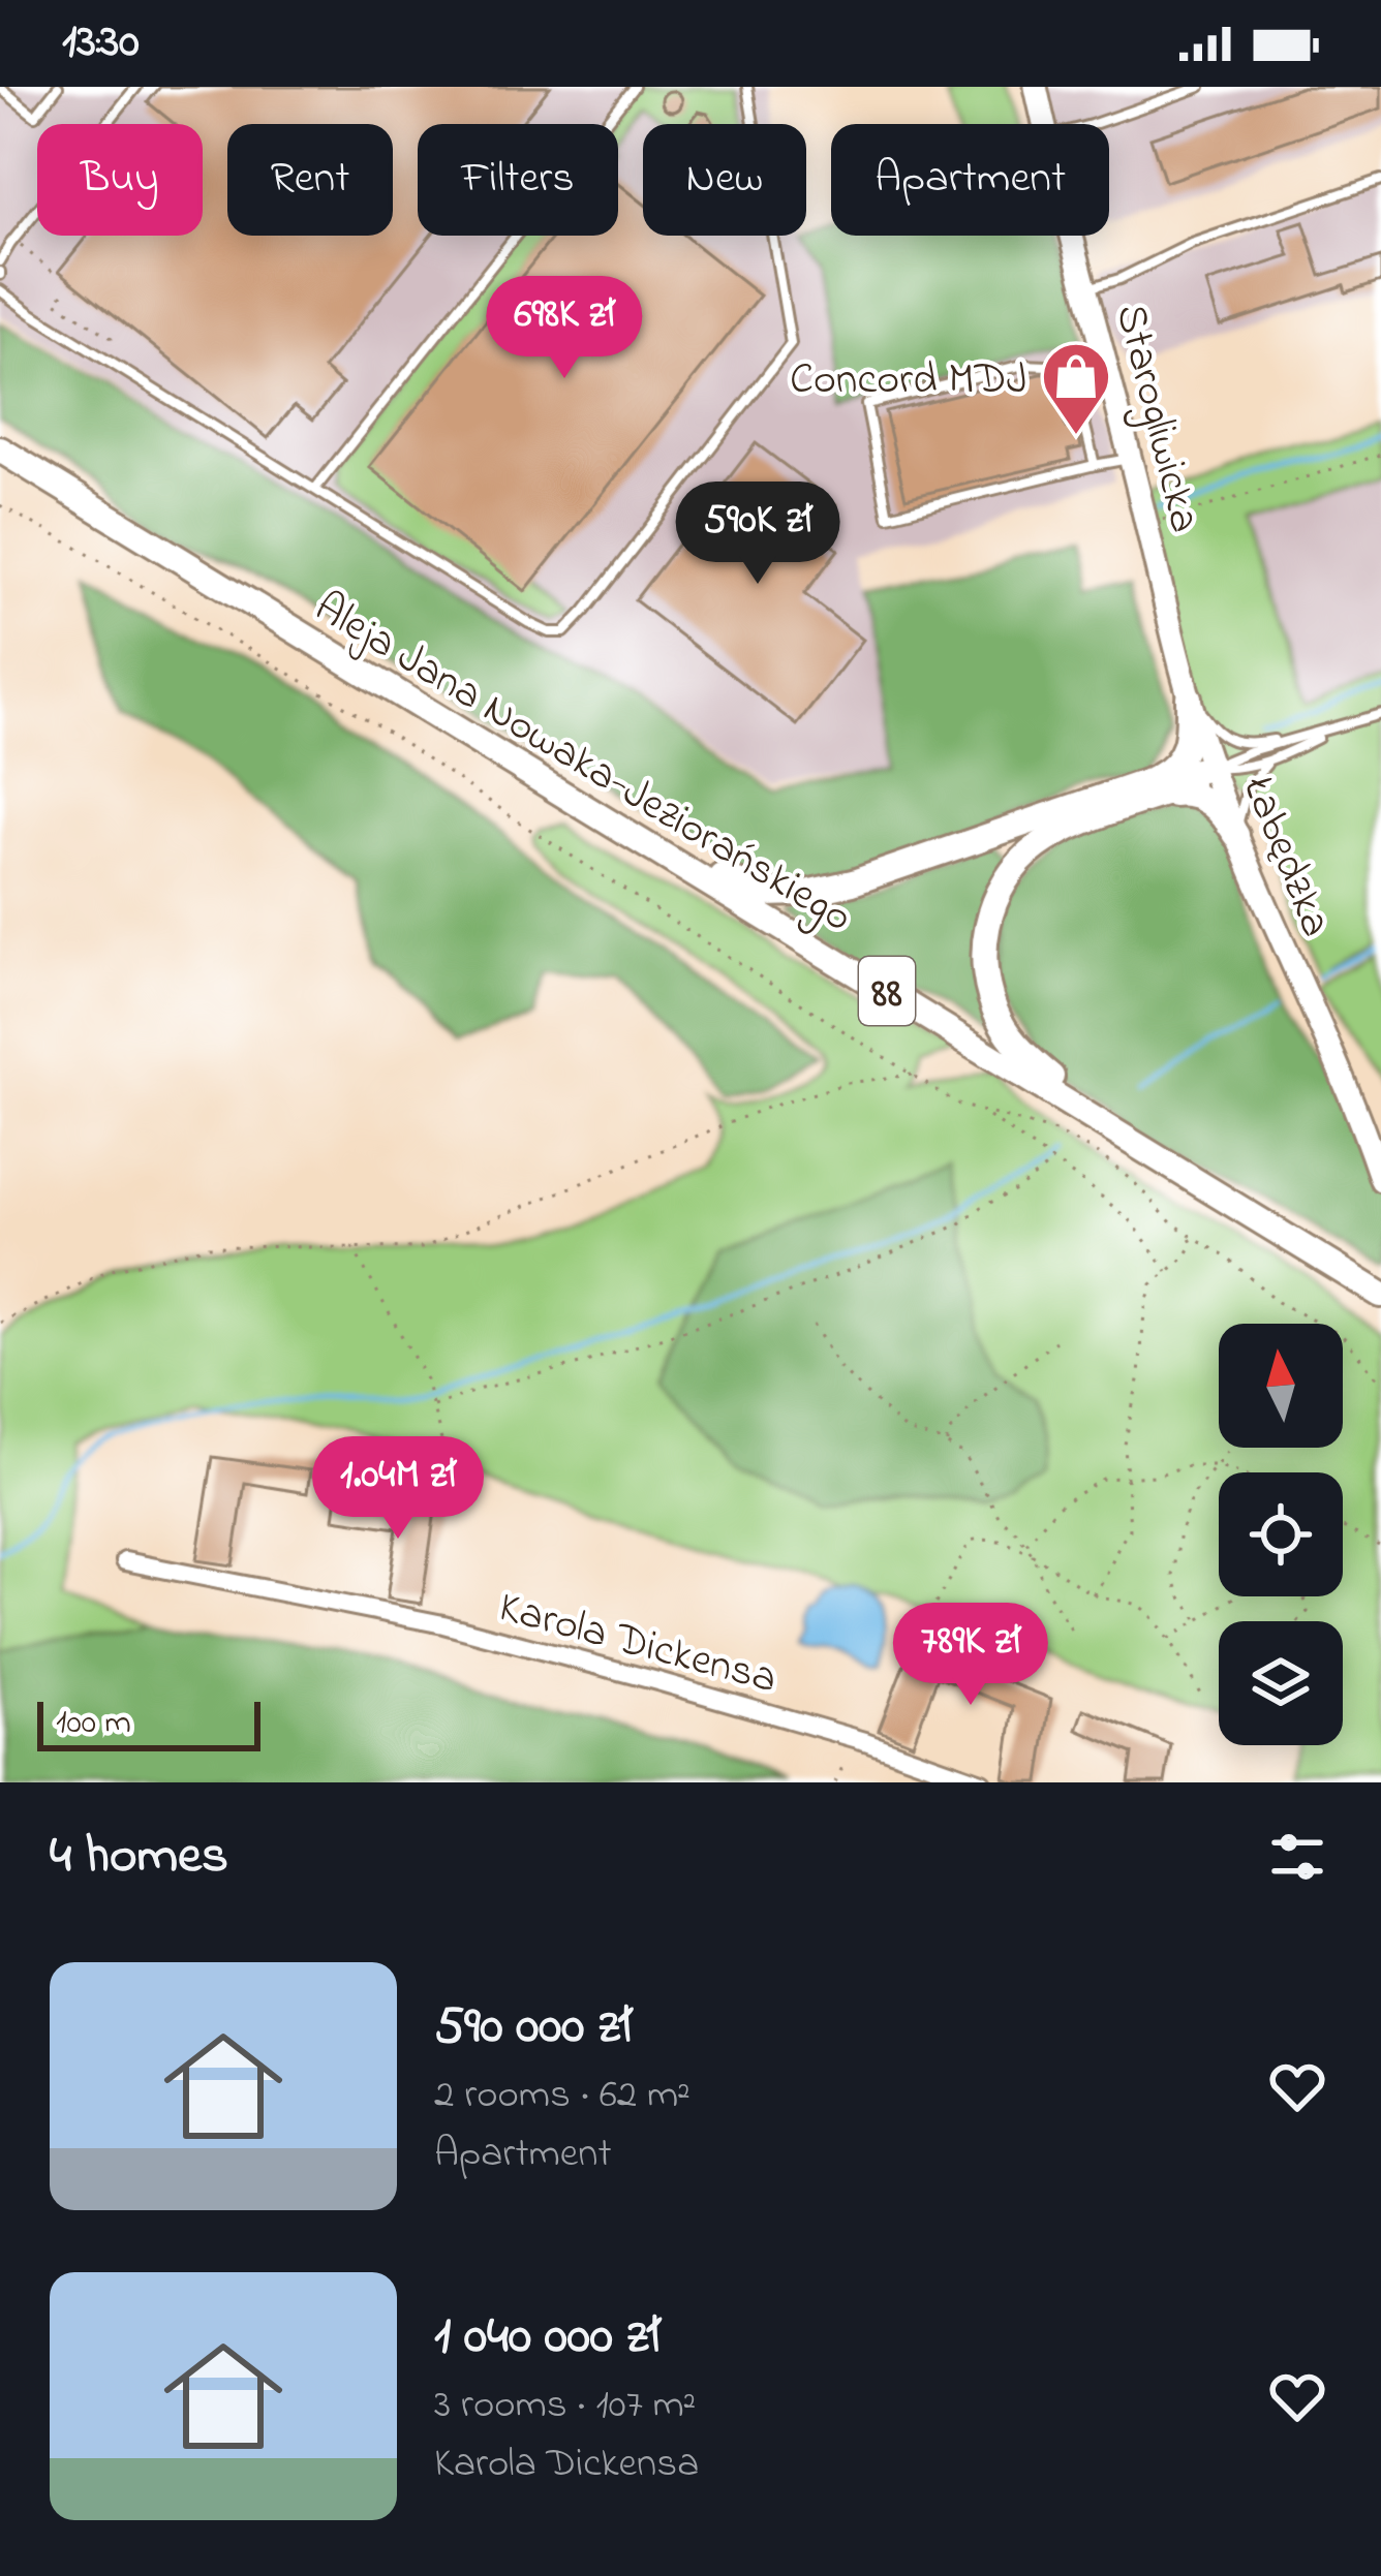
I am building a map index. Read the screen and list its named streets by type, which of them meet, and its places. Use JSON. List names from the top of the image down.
{
  "streets": {
    "main road": ["Aleja Jana Nowaka-Jeziorańskiego", "88"],
    "street": ["Starogliwicka", "Łabędzka", "Karola Dickensa"]
  },
  "crossings": [
    ["Starogliwicka", "Łabędzka"]
  ],
  "places": {
    "shop": ["Concord MDJ"]
  },
  "scale_bar": "100 m",
  "north": "top",
  "page": {
    "status": "13:30",
    "chip": [
      "Buy",
      "Rent",
      "Filters",
      "New",
      "Apartment"
    ],
    "price": [
      "698K zł",
      "590K zł",
      "1.04M zł",
      "789K zł"
    ],
    "scale": "100 m",
    "heading": "4 homes",
    "list": [
      {
        "name": "590 000 zł",
        "note": "2 rooms · 62 m² · Apartment"
      },
      {
        "name": "1 040 000 zł",
        "note": "3 rooms · 107 m² · Karola Dickensa"
      }
    ]
  }
}
